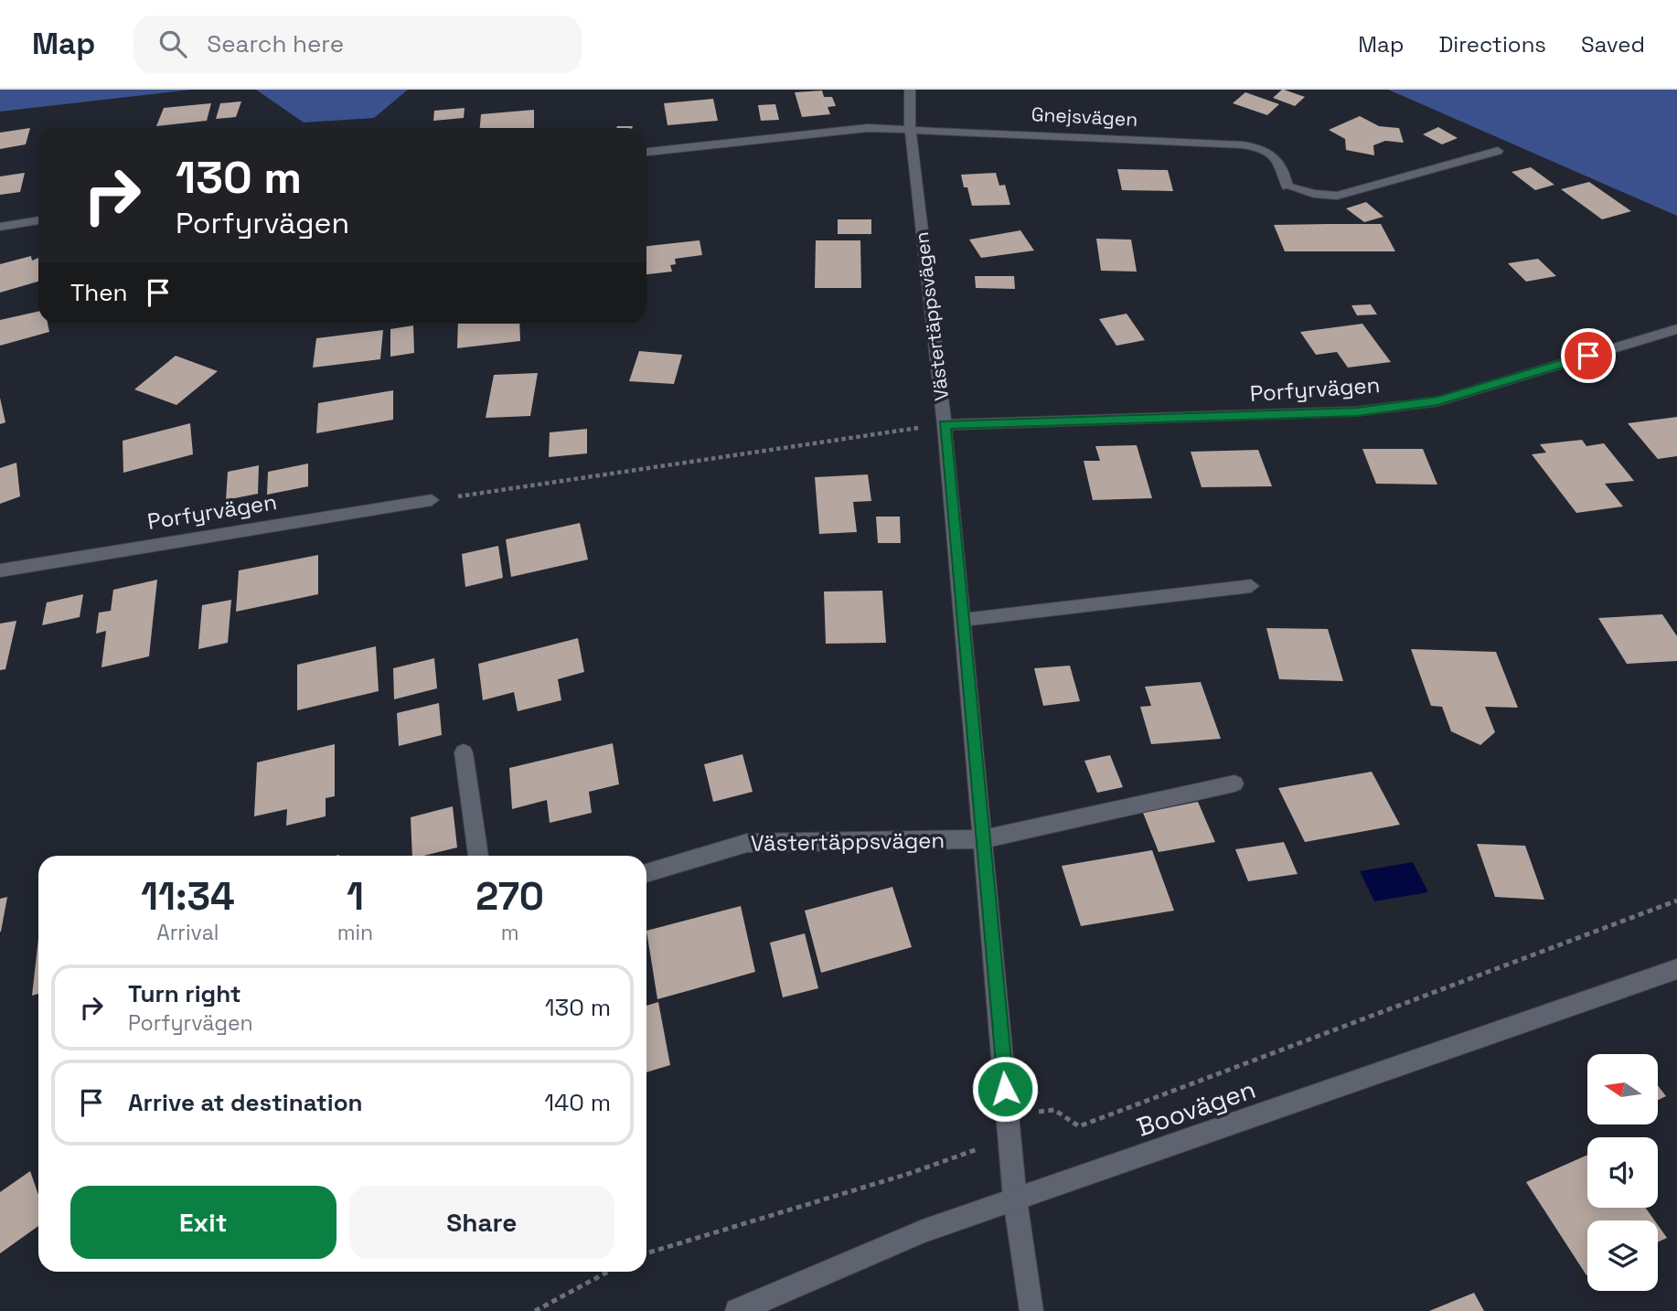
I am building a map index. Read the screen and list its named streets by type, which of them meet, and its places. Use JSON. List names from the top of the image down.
{
  "streets": {
    "street": [
      "Gnejsvägen",
      "Västertäppsvägen",
      "Porfyrvägen",
      "Boovägen"
    ]
  },
  "crossings": [
    ["Gnejsvägen", "Västertäppsvägen"],
    ["Västertäppsvägen", "Porfyrvägen"],
    ["Västertäppsvägen", "Boovägen"]
  ],
  "north": "left",
  "page": {
    "header": "Map",
    "search": "Search here",
    "nav": ["Map", "Directions", "Saved"],
    "turn": ["130 m", "Porfyrvägen"],
    "then": "Then",
    "eta": [
      "11:34",
      "Arrival",
      "1",
      "min",
      "270",
      "m"
    ],
    "list": [
      {
        "name": "Turn right",
        "note": "Porfyrvägen",
        "value": "130 m"
      },
      {
        "name": "Arrive at destination",
        "value": "140 m"
      }
    ],
    "buttons": ["Exit", "Share"]
  }
}
